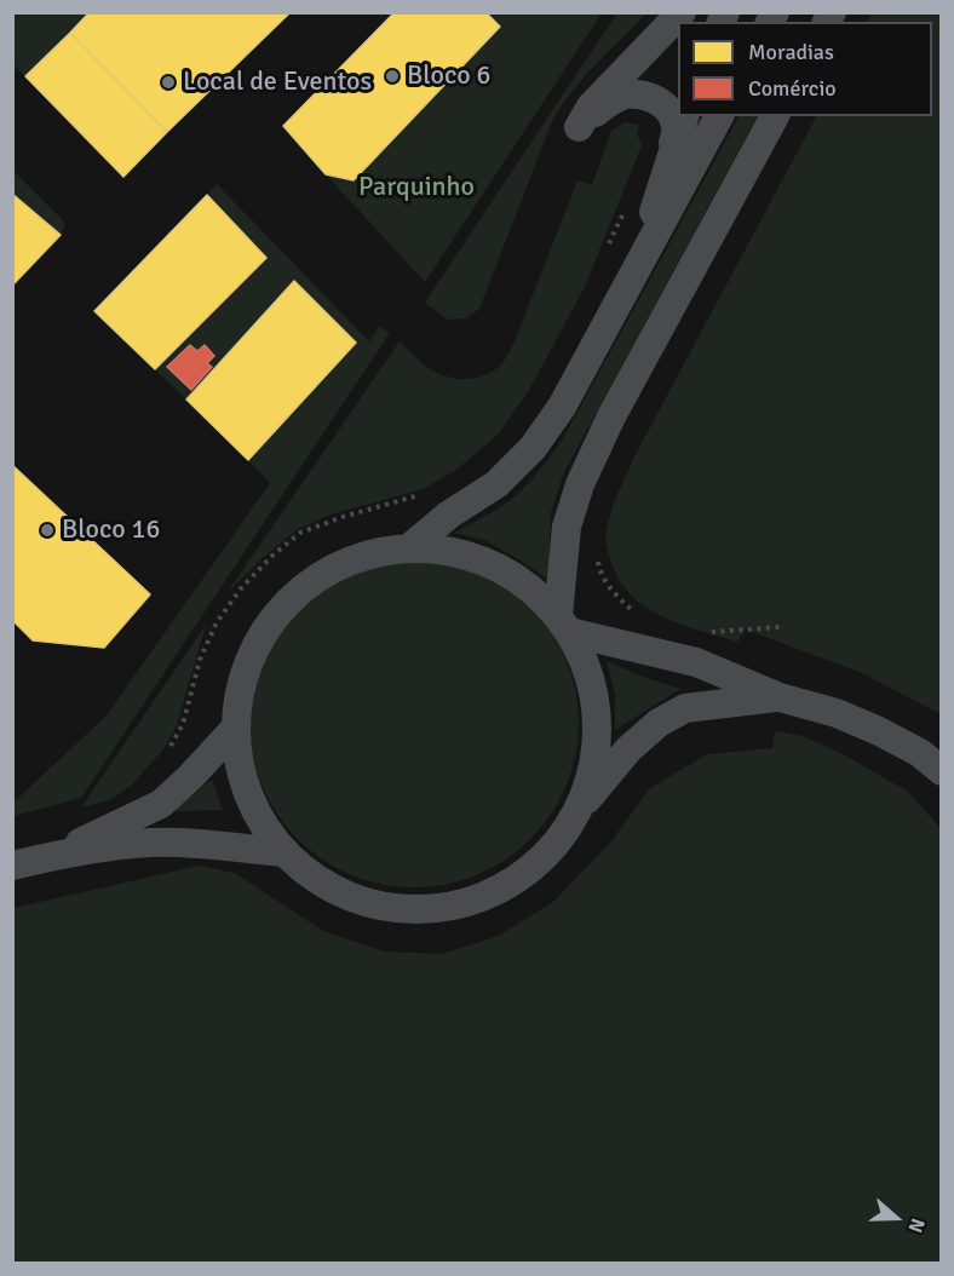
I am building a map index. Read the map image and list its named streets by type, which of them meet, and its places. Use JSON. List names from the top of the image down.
{
  "parks": ["Parquinho"],
  "places": ["Bloco 6", "Local de Eventos", "Bloco 16"],
  "legend": ["Moradias", "Comércio"],
  "north": "right"
}
